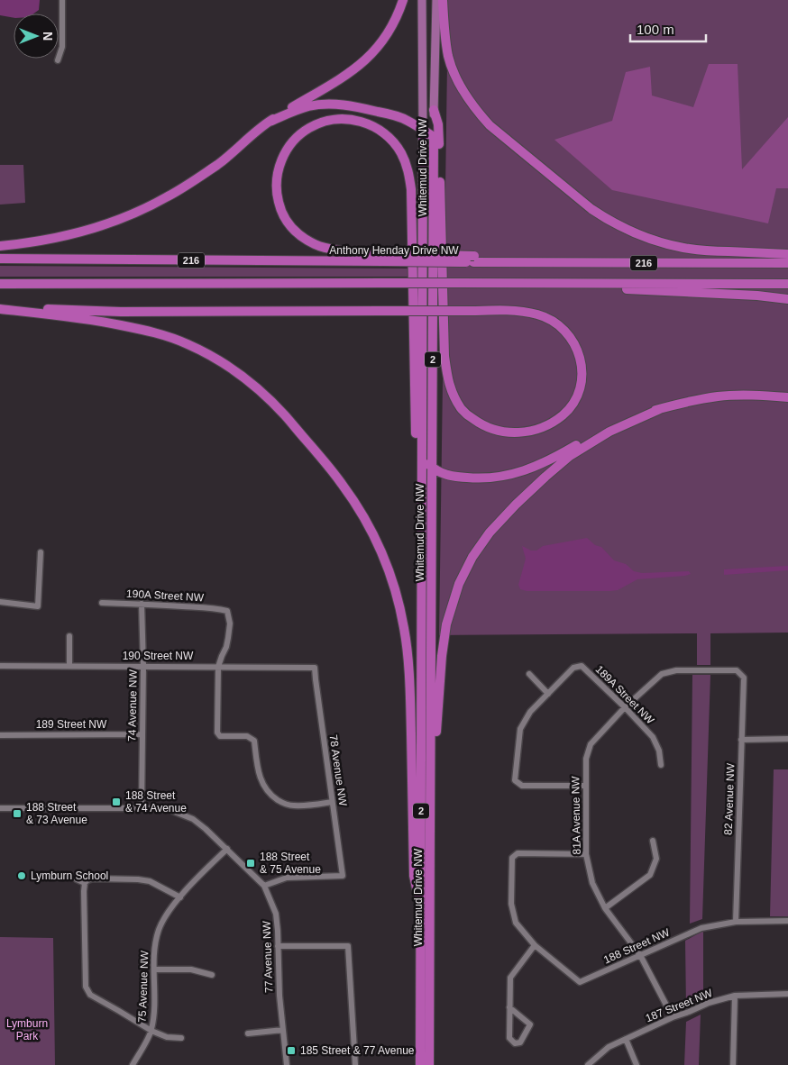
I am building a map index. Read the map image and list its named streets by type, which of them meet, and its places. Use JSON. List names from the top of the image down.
{
  "streets": {
    "highway": [
      "Whitemud Drive NW",
      "Anthony Henday Drive NW",
      "216",
      "2"
    ],
    "street": [
      "190A Street NW",
      "190 Street NW",
      "189A Street NW",
      "74 Avenue NW",
      "189 Street NW",
      "78 Avenue NW",
      "82 Avenue NW",
      "81A Avenue NW",
      "188 Street NW",
      "77 Avenue NW",
      "75 Avenue NW",
      "187 Street NW"
    ]
  },
  "crossings": [
    ["190A Street NW", "190 Street NW"],
    ["190A Street NW", "74 Avenue NW"],
    ["190 Street NW", "74 Avenue NW"],
    ["190 Street NW", "78 Avenue NW"],
    ["189A Street NW", "81A Avenue NW"],
    ["74 Avenue NW", "189 Street NW"],
    ["78 Avenue NW", "77 Avenue NW"],
    ["82 Avenue NW", "81A Avenue NW"],
    ["82 Avenue NW", "188 Street NW"],
    ["81A Avenue NW", "188 Street NW"],
    ["81A Avenue NW", "187 Street NW"]
  ],
  "parks": ["Lymburn Park"],
  "places": {
    "transit": [
      "188 Street & 74 Avenue",
      "188 Street & 73 Avenue",
      "188 Street & 75 Avenue",
      "185 Street & 77 Avenue"
    ],
    "other": ["Lymburn School"]
  },
  "scale_bar": "100 m",
  "north": "right"
}
